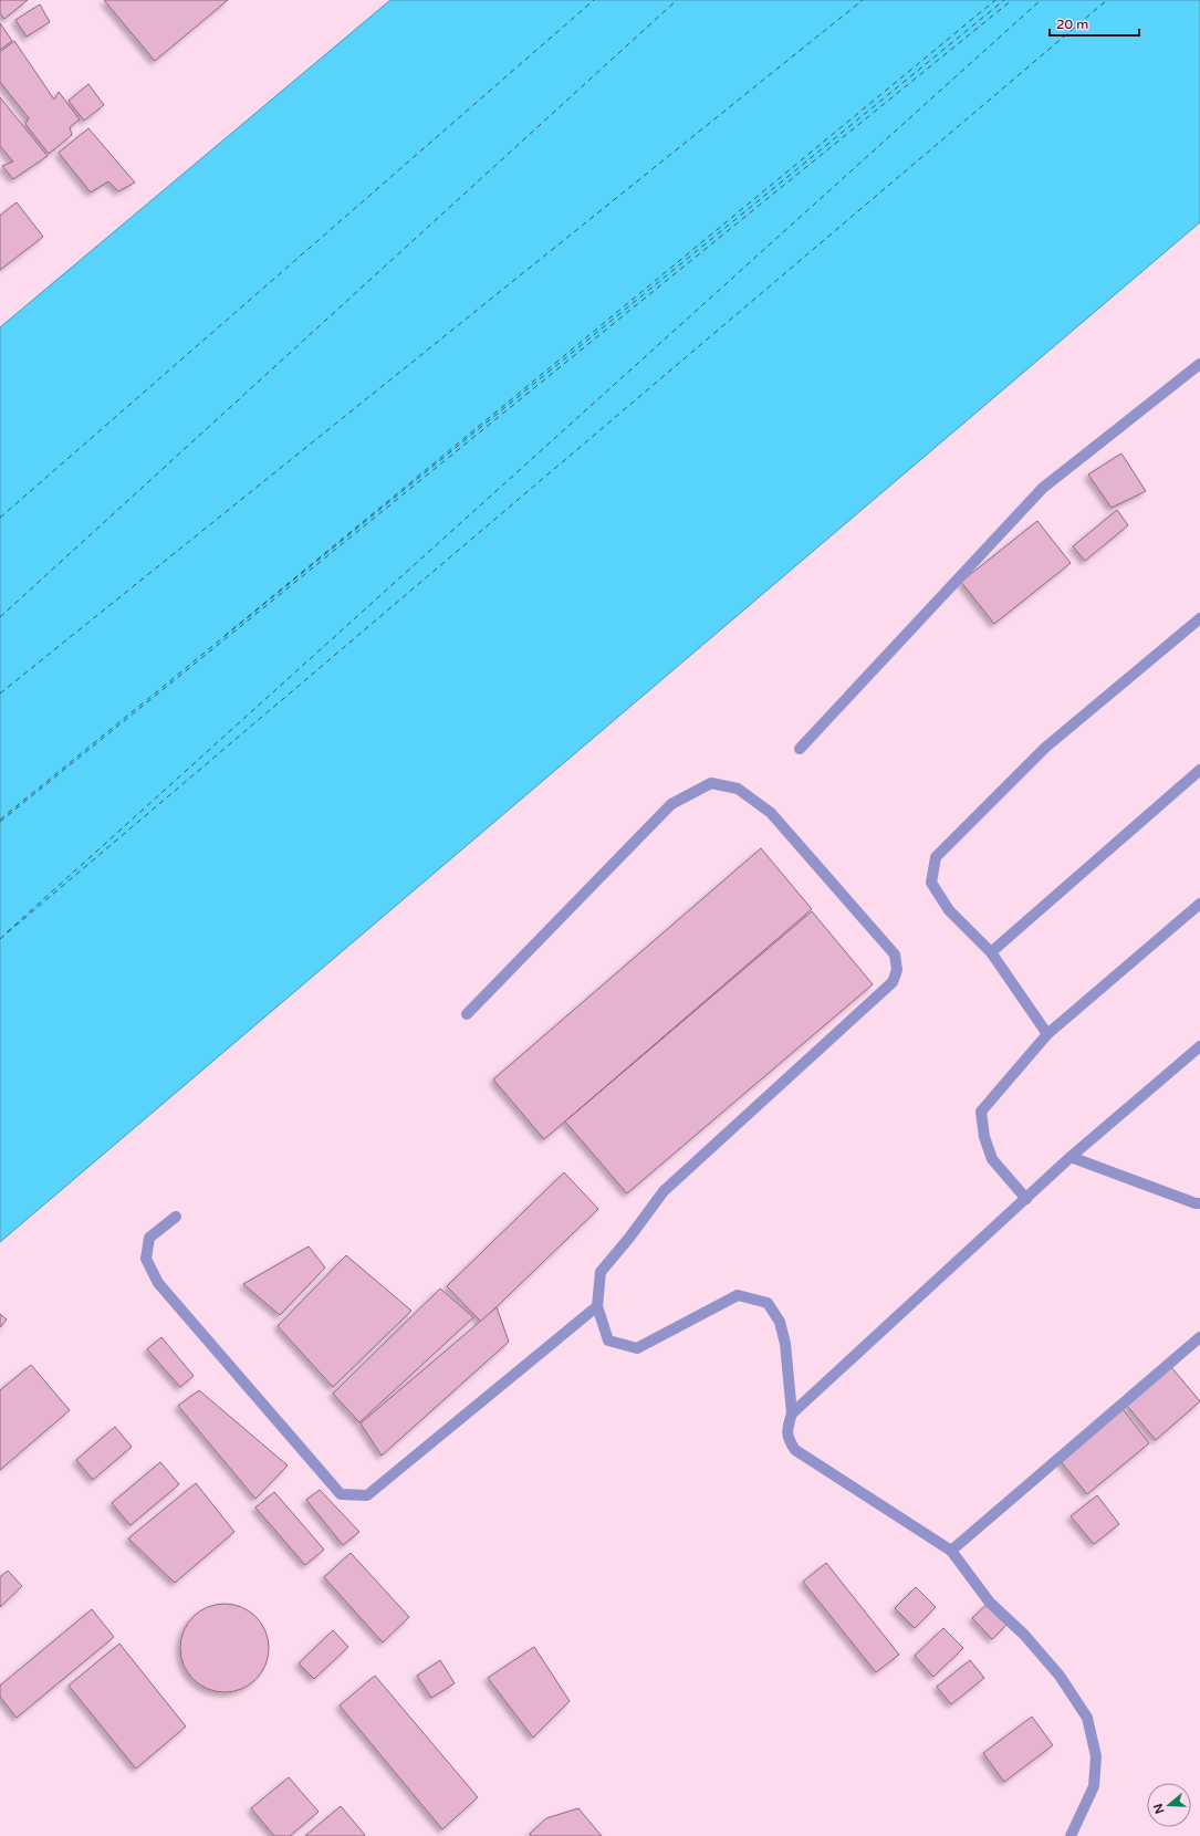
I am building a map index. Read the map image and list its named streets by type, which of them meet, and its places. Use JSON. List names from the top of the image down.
{
  "scale_bar": "20 m",
  "north": "left"
}
